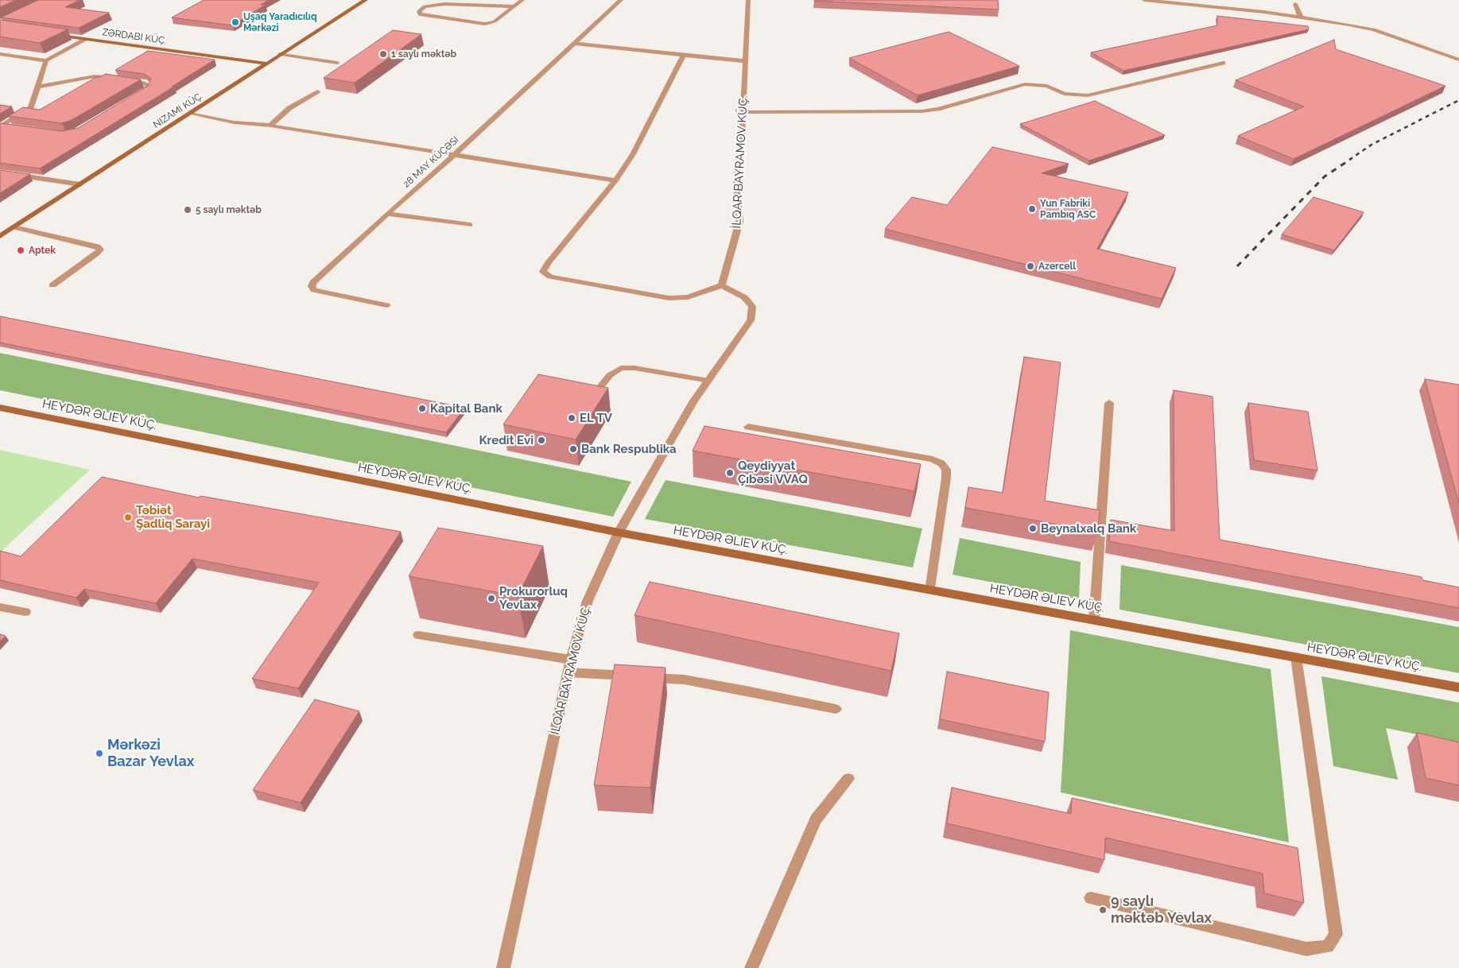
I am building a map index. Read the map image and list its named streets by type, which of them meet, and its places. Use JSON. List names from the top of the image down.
{
  "streets": {
    "street": [
      "ZƏRDABI KÜÇ.",
      "NIZAMI KÜÇ.",
      "28 MAY KÜÇƏSI",
      "İLQAR BAYRAMOV KÜÇ.",
      "HEYDƏR ƏLIEV KÜÇ."
    ]
  },
  "crossings": [
    ["ZƏRDABI KÜÇ.", "NIZAMI KÜÇ."],
    ["İLQAR BAYRAMOV KÜÇ.", "HEYDƏR ƏLIEV KÜÇ."]
  ],
  "places": [
    "Uşaq Yaradıcılıq Mərkəzi",
    "1 saylı məktəb",
    "Yun Fabriki Pambıq ASC",
    "5 saylı məktəb",
    "Aptek",
    "Azercell",
    "Kapital Bank",
    "EL TV",
    "Kredit Evi",
    "Bank Respublika",
    "Qeydiyyat Çıbəsi VVAQ",
    "Təbiət Şadliq Sarayi",
    "Beynalxalq Bank",
    "Prokurorluq Yevlax",
    "Mərkəzi Bazar Yevlax",
    "9 saylı məktəb Yevlax"
  ]
}
